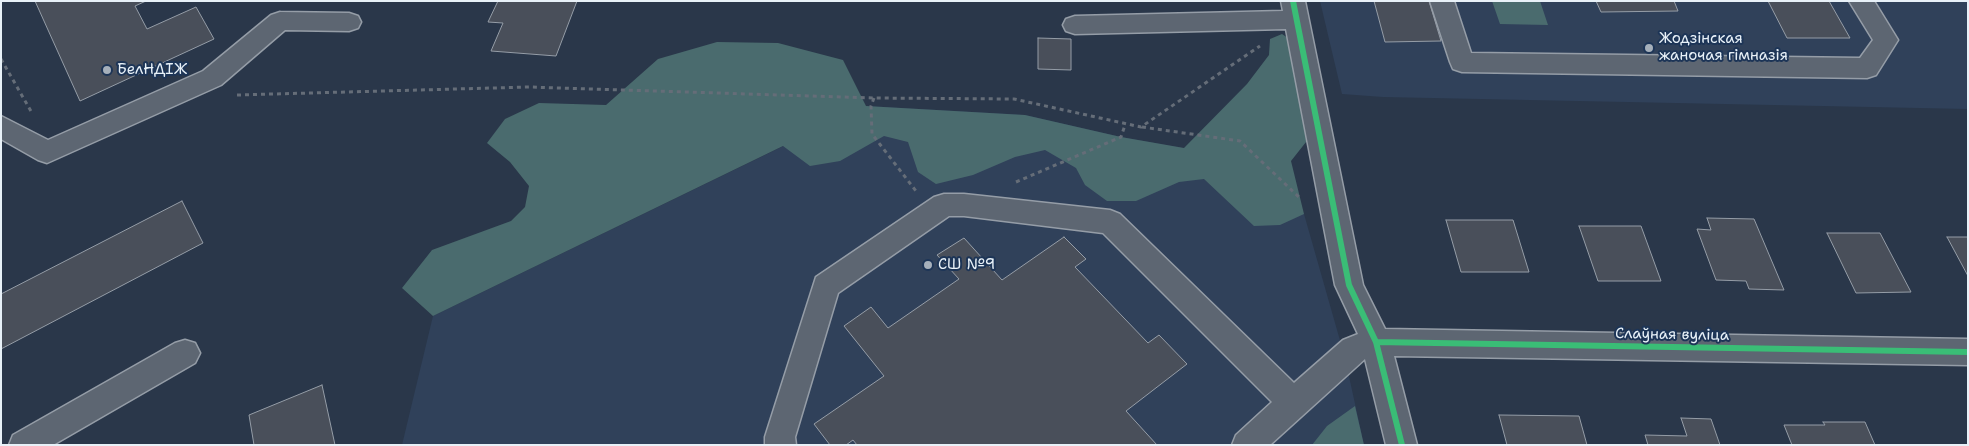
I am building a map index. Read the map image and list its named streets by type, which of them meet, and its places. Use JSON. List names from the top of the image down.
{
  "streets": {
    "street": ["Слаўная вуліца"]
  },
  "places": ["Жодзінская жаночая гімназія", "БелНДІЖ", "СШ №9"]
}
